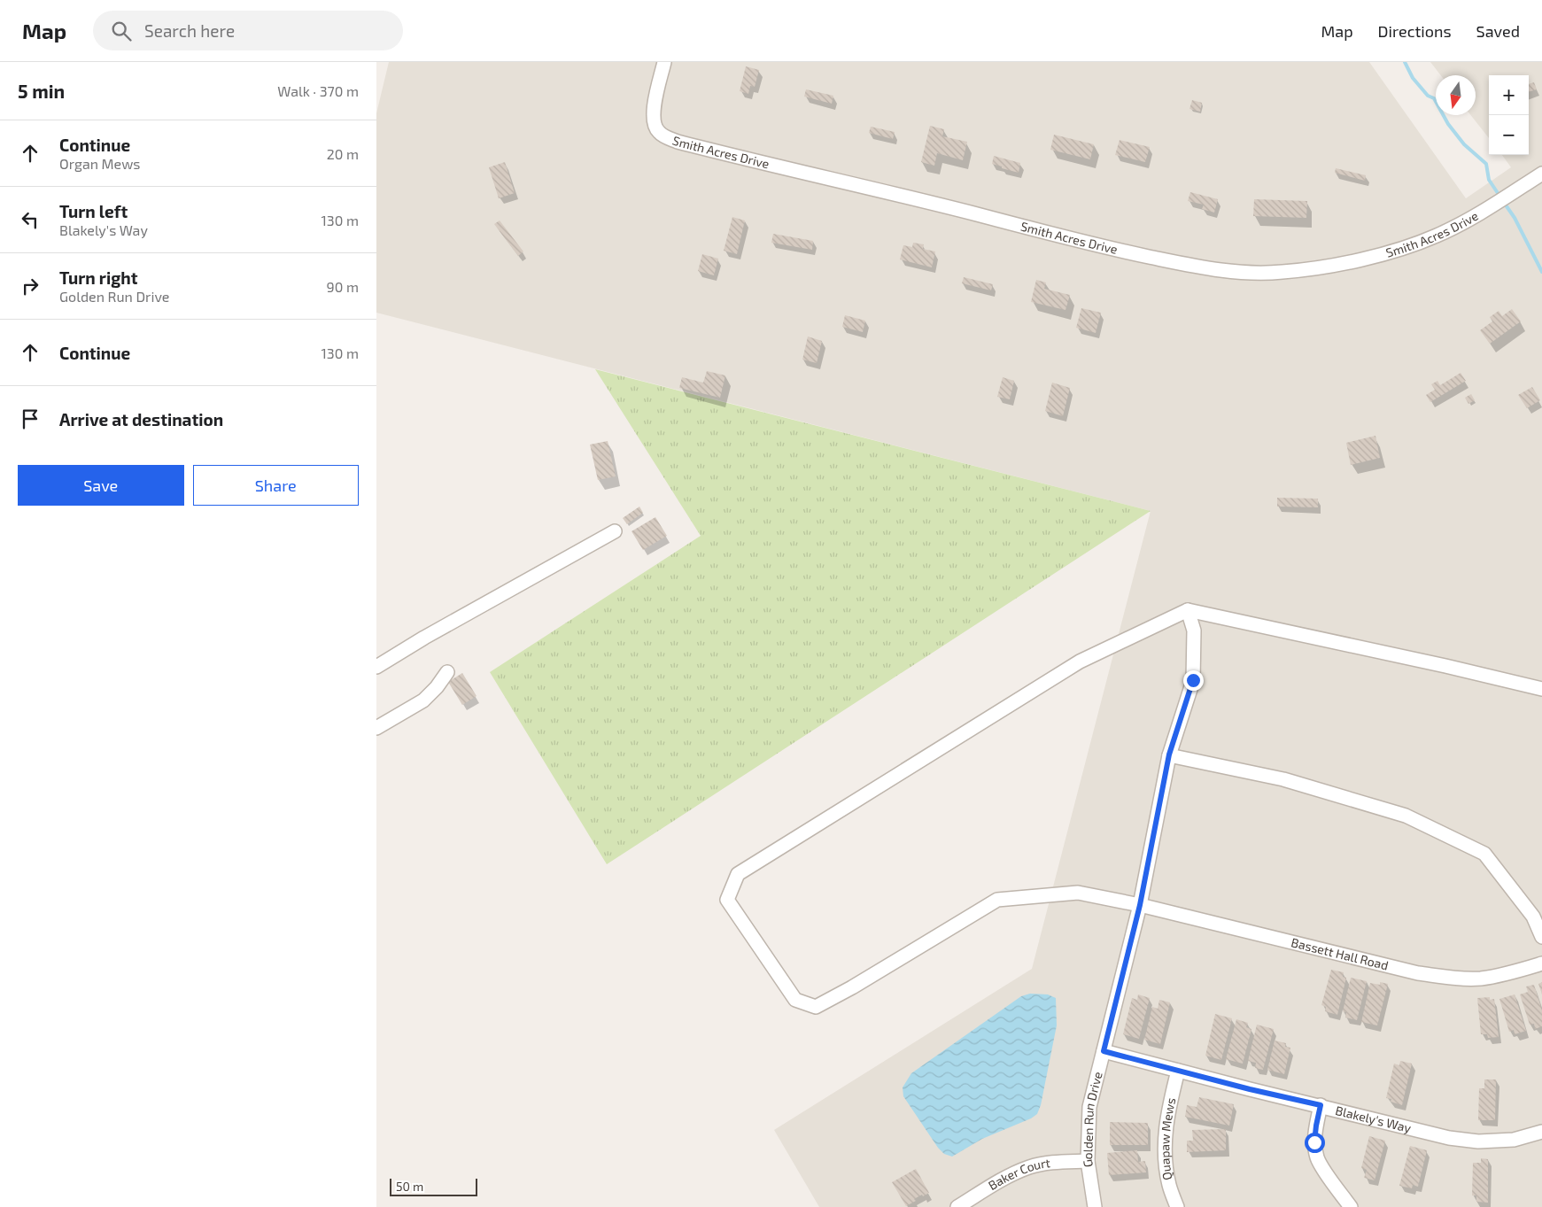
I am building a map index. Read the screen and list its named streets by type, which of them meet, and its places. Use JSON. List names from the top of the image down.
{
  "streets": {
    "street": [
      "Smith Acres Drive",
      "Bassett Hall Road",
      "Blakely's Way",
      "Golden Run Drive",
      "Quapaw Mews",
      "Baker Court"
    ]
  },
  "crossings": [
    ["Bassett Hall Road", "Golden Run Drive"],
    ["Blakely's Way", "Golden Run Drive"],
    ["Blakely's Way", "Quapaw Mews"],
    ["Golden Run Drive", "Baker Court"]
  ],
  "scale_bar": "50 m",
  "north": "bottom",
  "page": {
    "header": "Map",
    "search": "Search here",
    "nav": ["Map", "Directions", "Saved"],
    "heading": ["5 min", "Walk · 370 m"],
    "map_buttons": ["+", "−"],
    "list": [
      ["Continue", "Organ Mews", "20 m"],
      ["Turn left", "Blakely's Way", "130 m"],
      ["Turn right", "Golden Run Drive", "90 m"],
      ["Continue", "130 m"],
      "Arrive at destination"
    ],
    "buttons": ["Save", "Share"],
    "scale": "50 m"
  }
}
